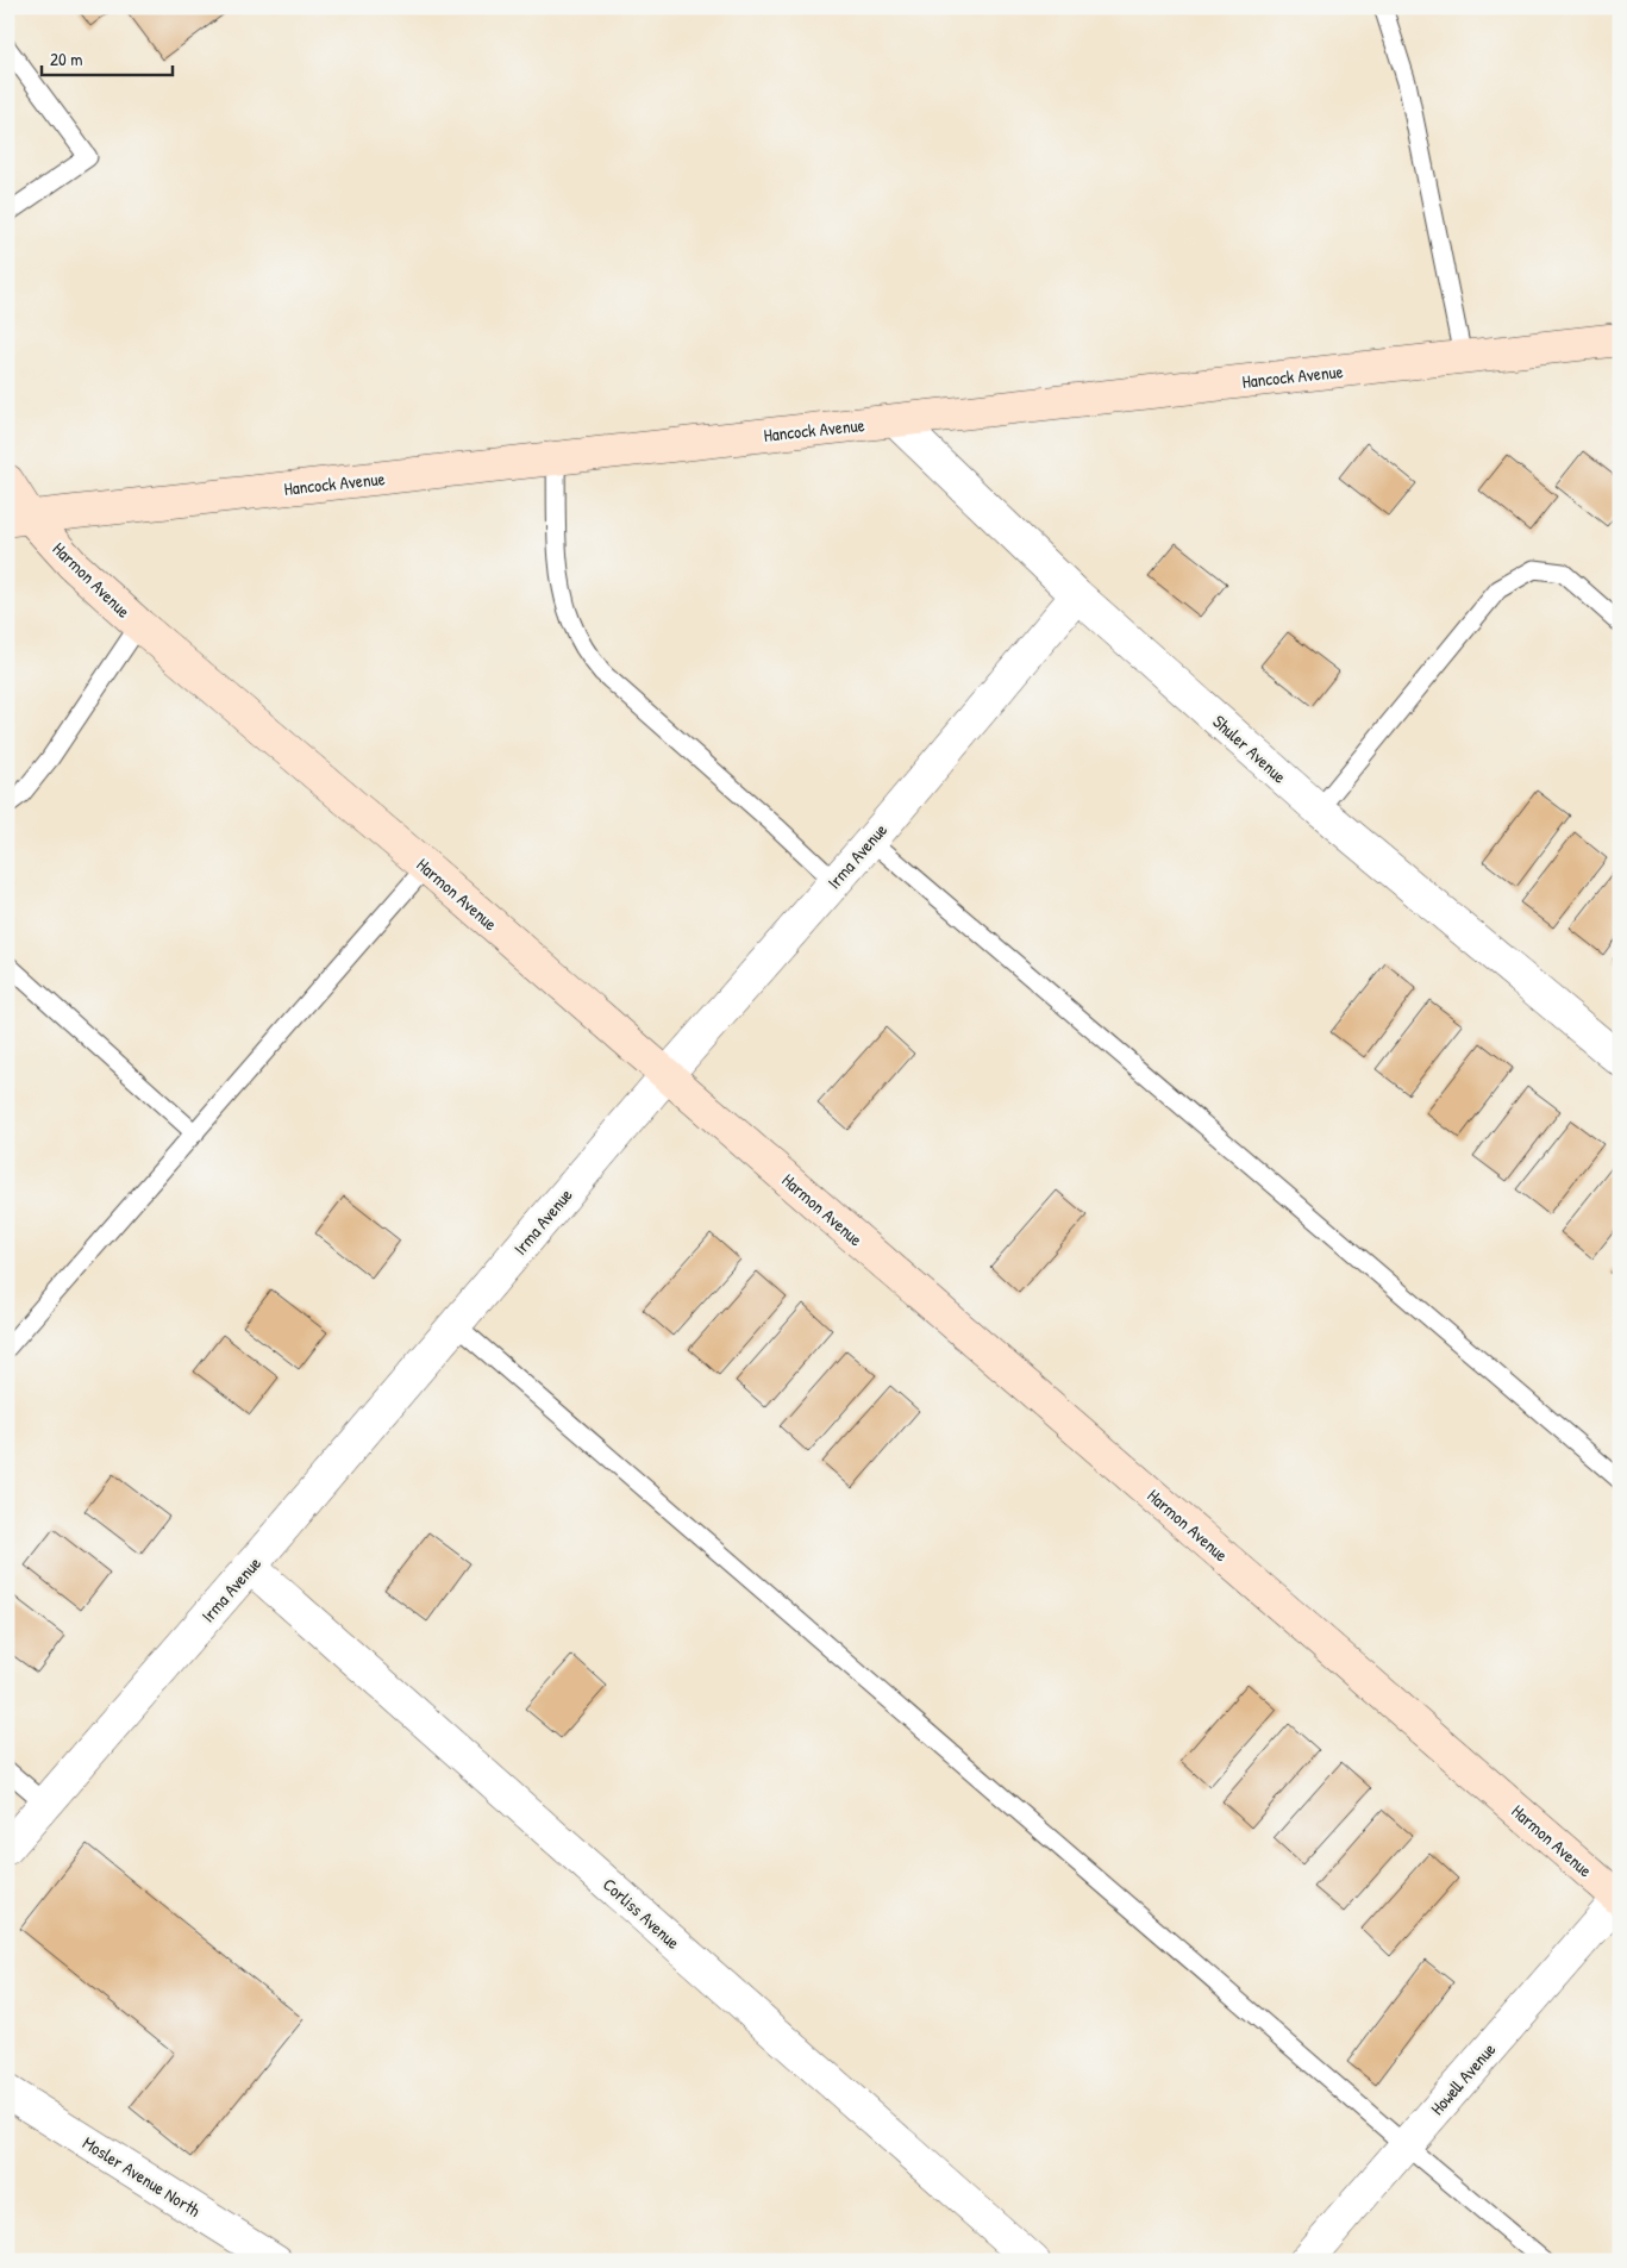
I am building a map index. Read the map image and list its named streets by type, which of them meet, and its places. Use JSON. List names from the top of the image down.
{
  "streets": {
    "street": [
      "Hancock Avenue",
      "Harmon Avenue",
      "Shuler Avenue",
      "Irma Avenue",
      "Corliss Avenue",
      "Howell Avenue",
      "Mosler Avenue North"
    ]
  },
  "crossings": [
    ["Hancock Avenue", "Harmon Avenue"],
    ["Hancock Avenue", "Shuler Avenue"],
    ["Harmon Avenue", "Irma Avenue"],
    ["Harmon Avenue", "Howell Avenue"],
    ["Shuler Avenue", "Irma Avenue"],
    ["Irma Avenue", "Corliss Avenue"]
  ],
  "scale_bar": "20 m"
}
